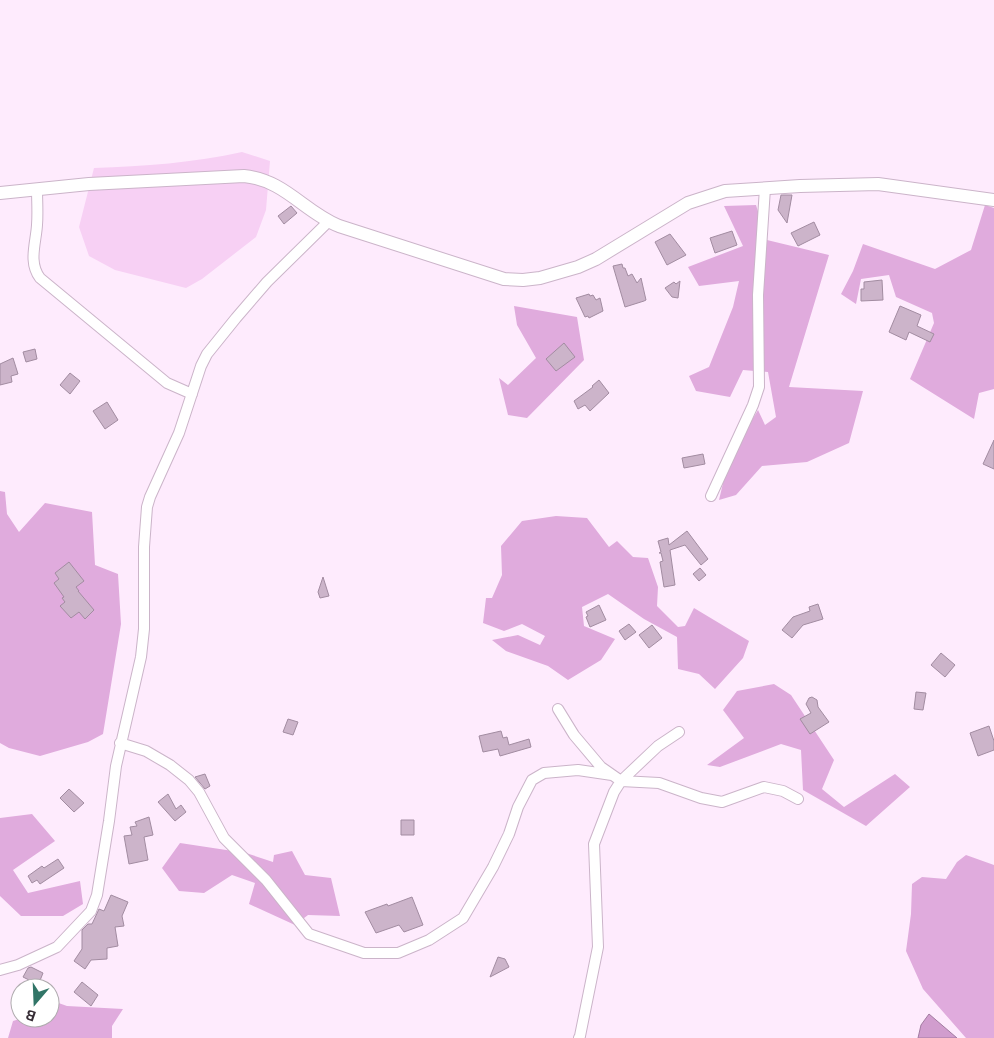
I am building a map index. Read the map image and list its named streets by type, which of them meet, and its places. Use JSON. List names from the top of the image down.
{
  "north": "bottom"
}
